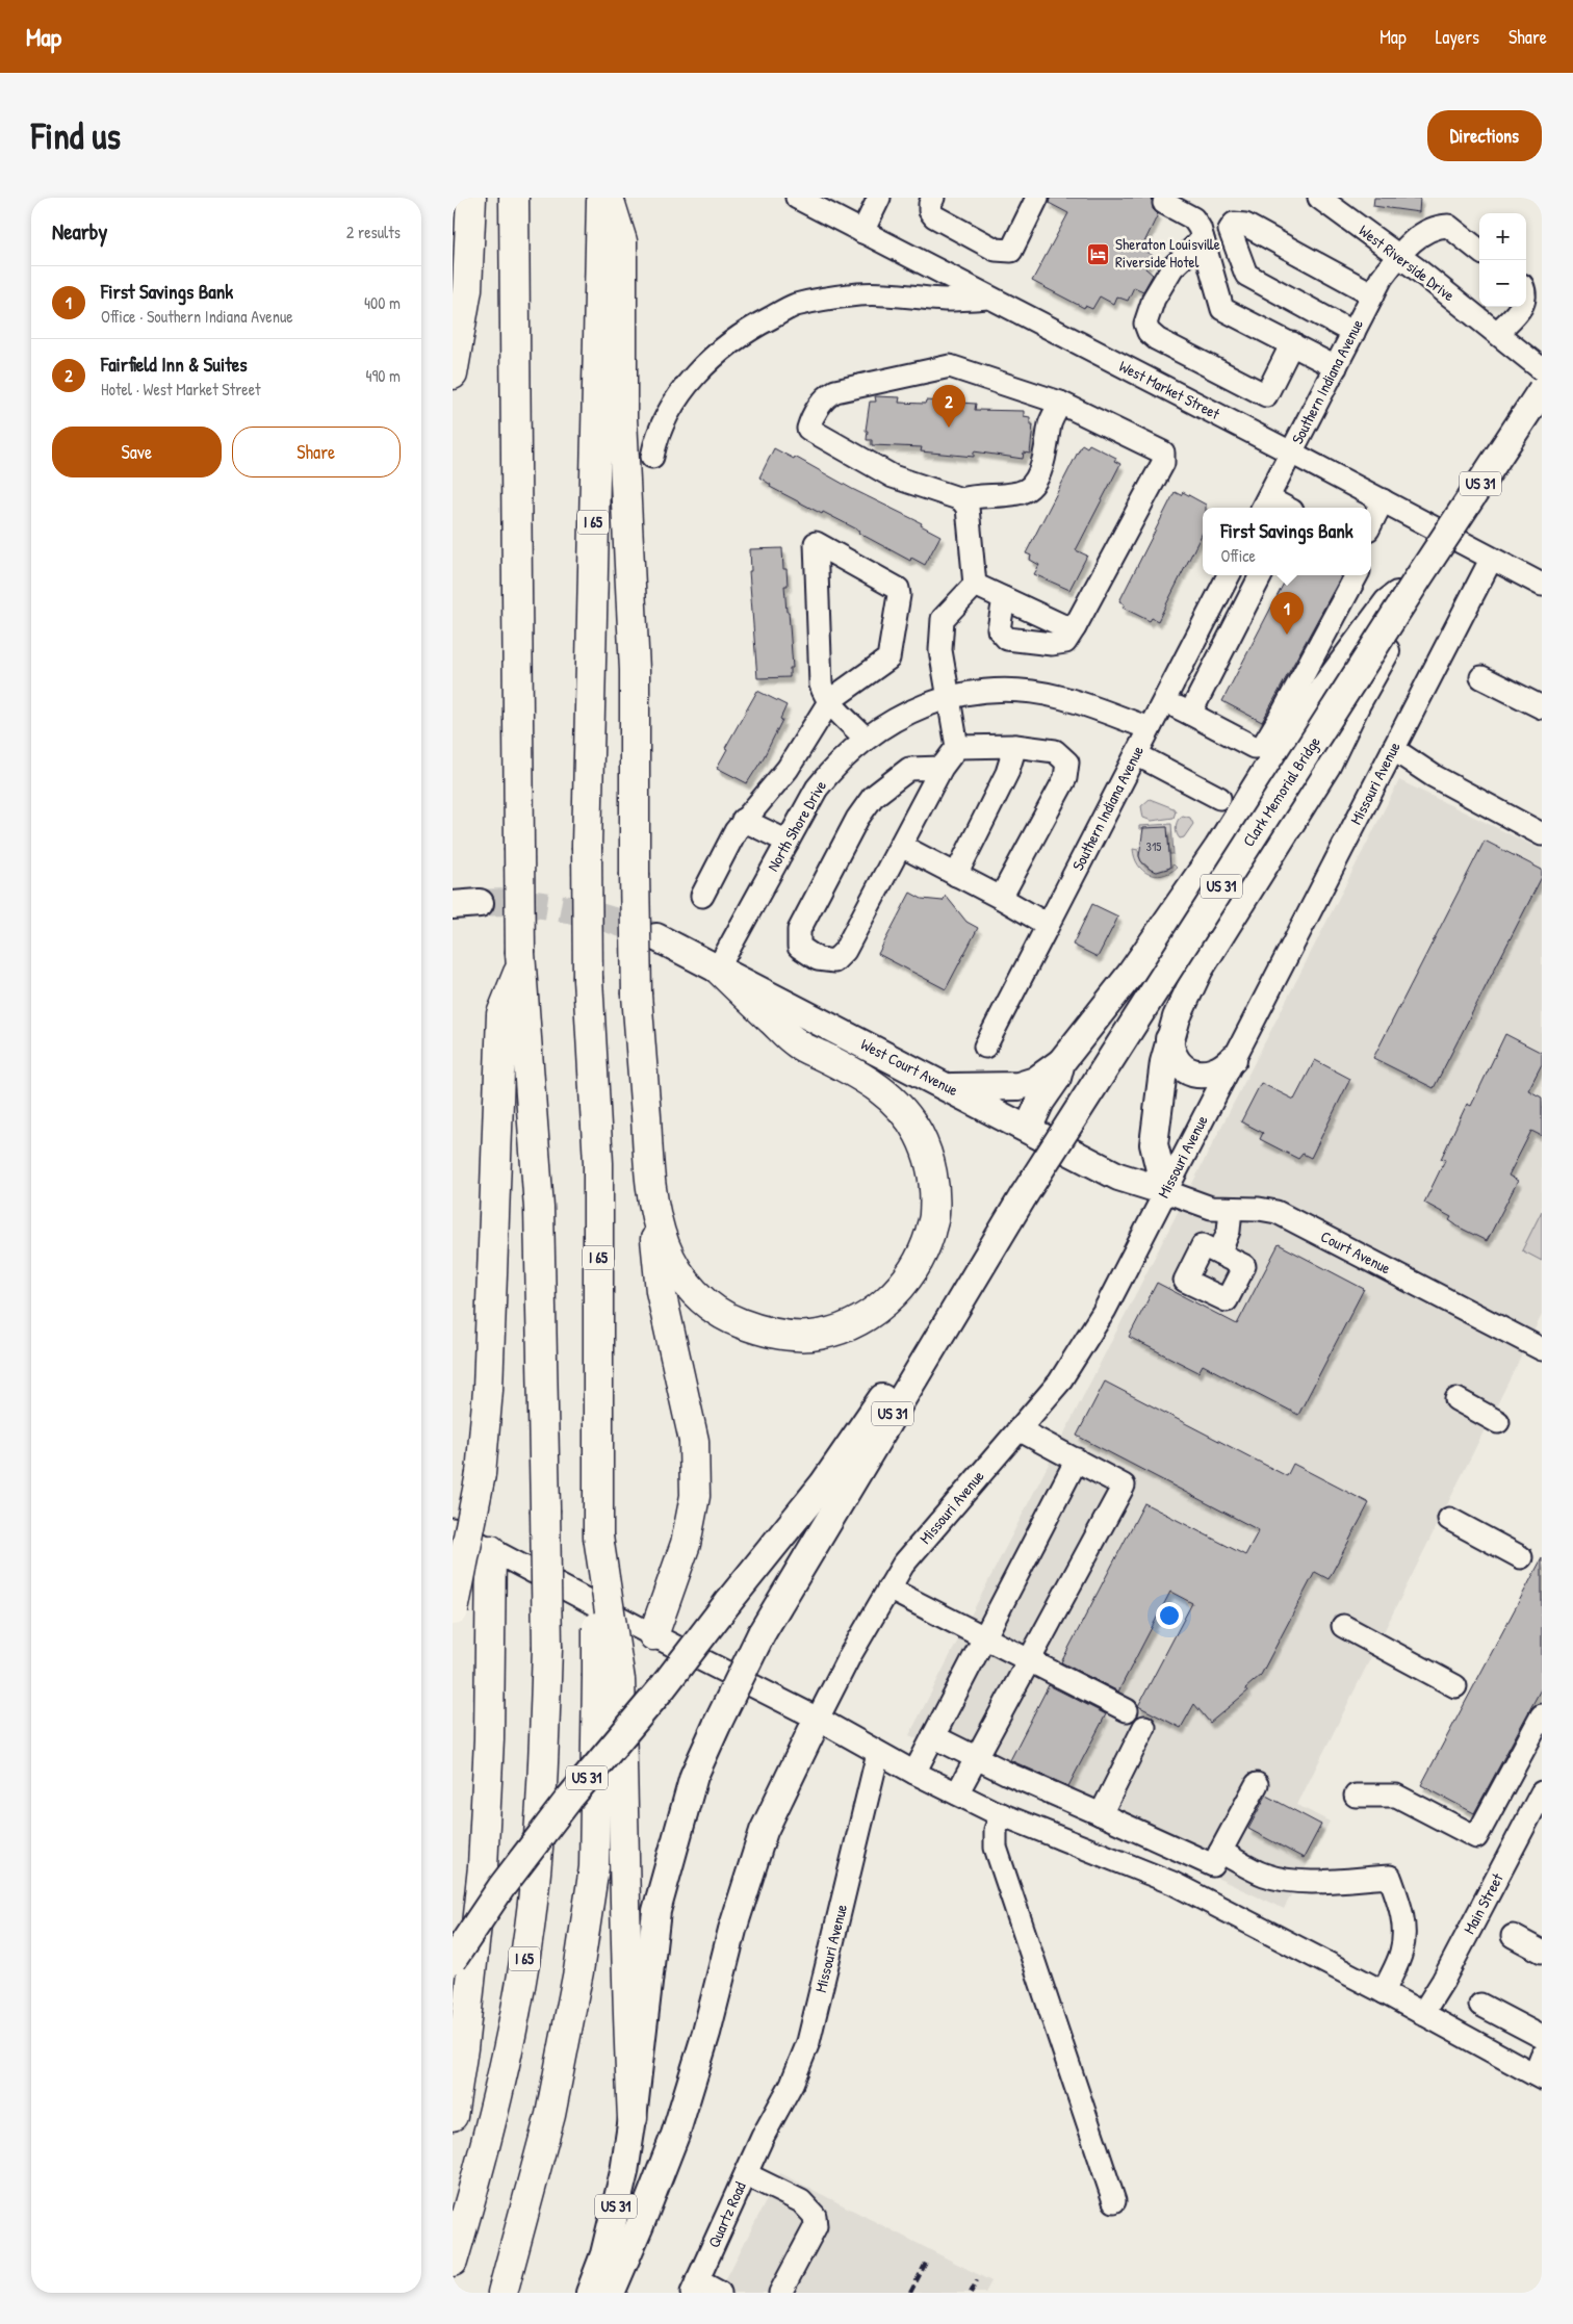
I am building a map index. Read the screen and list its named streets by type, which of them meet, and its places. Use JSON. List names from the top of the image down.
{
  "streets": {
    "highway": ["I 65"],
    "main road": ["US 31", "Clark Memorial Bridge", "West Court Avenue"],
    "street": [
      "West Riverside Drive",
      "Southern Indiana Avenue",
      "West Market Street",
      "Missouri Avenue",
      "North Shore Drive",
      "Court Avenue",
      "Main Street",
      "Quartz Road"
    ]
  },
  "crossings": [
    ["West Riverside Drive", "Southern Indiana Avenue"],
    ["Southern Indiana Avenue", "West Market Street"],
    ["Southern Indiana Avenue", "North Shore Drive"],
    ["West Market Street", "Missouri Avenue"],
    ["US 31", "Clark Memorial Bridge"],
    ["Missouri Avenue", "West Court Avenue"],
    ["Missouri Avenue", "Court Avenue"],
    ["Missouri Avenue", "Quartz Road"],
    ["North Shore Drive", "West Court Avenue"],
    ["West Court Avenue", "Court Avenue"]
  ],
  "places": {
    "hotel": ["Sheraton Louisville Riverside Hotel"]
  },
  "house_numbers": ["315"],
  "page": {
    "header": "Map",
    "nav": ["Map", "Layers", "Share"],
    "buttons": [
      "Directions",
      ["Save", "Share"]
    ],
    "title": "Find us",
    "heading": ["Nearby", "2 results"],
    "map_buttons": ["+", "−"],
    "list": [
      {
        "mark": "1",
        "name": "First Savings Bank",
        "note": "Office · Southern Indiana Avenue",
        "value": "400 m"
      },
      {
        "mark": "2",
        "name": "Fairfield Inn & Suites",
        "note": "Hotel · West Market Street",
        "value": "490 m"
      }
    ],
    "pins": ["2", "1"],
    "popup": ["First Savings Bank", "Office"]
  }
}
